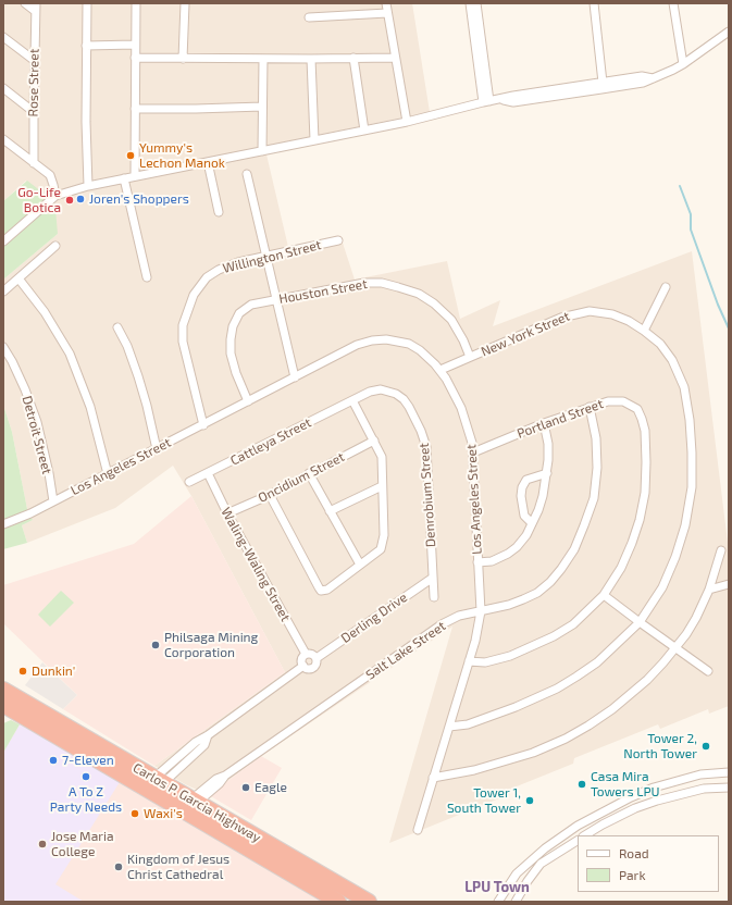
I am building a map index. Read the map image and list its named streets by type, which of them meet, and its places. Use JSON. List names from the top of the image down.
{
  "streets": {
    "highway": ["Carlos P. Garcia Highway"],
    "street": [
      "Rose Street",
      "Willington Street",
      "Houston Street",
      "New York Street",
      "Portland Street",
      "Detroit Street",
      "Cattleya Street",
      "Los Angeles Street",
      "Oncidium Street",
      "Denrobium Street",
      "Waling-Waling Street",
      "Derling Drive",
      "Salt Lake Street"
    ]
  },
  "crossings": [
    ["Willington Street", "Los Angeles Street"],
    ["Houston Street", "New York Street"],
    ["Houston Street", "Los Angeles Street"],
    ["New York Street", "Los Angeles Street"],
    ["Portland Street", "Los Angeles Street"],
    ["Portland Street", "Salt Lake Street"],
    ["Detroit Street", "Los Angeles Street"],
    ["Cattleya Street", "Denrobium Street"],
    ["Cattleya Street", "Waling-Waling Street"],
    ["Los Angeles Street", "Salt Lake Street"],
    ["Oncidium Street", "Waling-Waling Street"],
    ["Denrobium Street", "Derling Drive"],
    ["Waling-Waling Street", "Derling Drive"],
    ["Salt Lake Street", "Carlos P. Garcia Highway"]
  ],
  "districts": ["LPU Town"],
  "places": [
    "Yummy's Lechon Manok",
    "Joren's Shoppers",
    "Go-Life Botica",
    "Philsaga Mining Corporation",
    "Dunkin'",
    "Tower 2, North Tower",
    "7-Eleven",
    "A To Z Party Needs",
    "Casa Mira Towers LPU",
    "Eagle",
    "Tower 1, South Tower",
    "Waxi's",
    "Jose Maria College",
    "Kingdom of Jesus Christ Cathedral"
  ],
  "legend": ["Road", "Park"]
}
